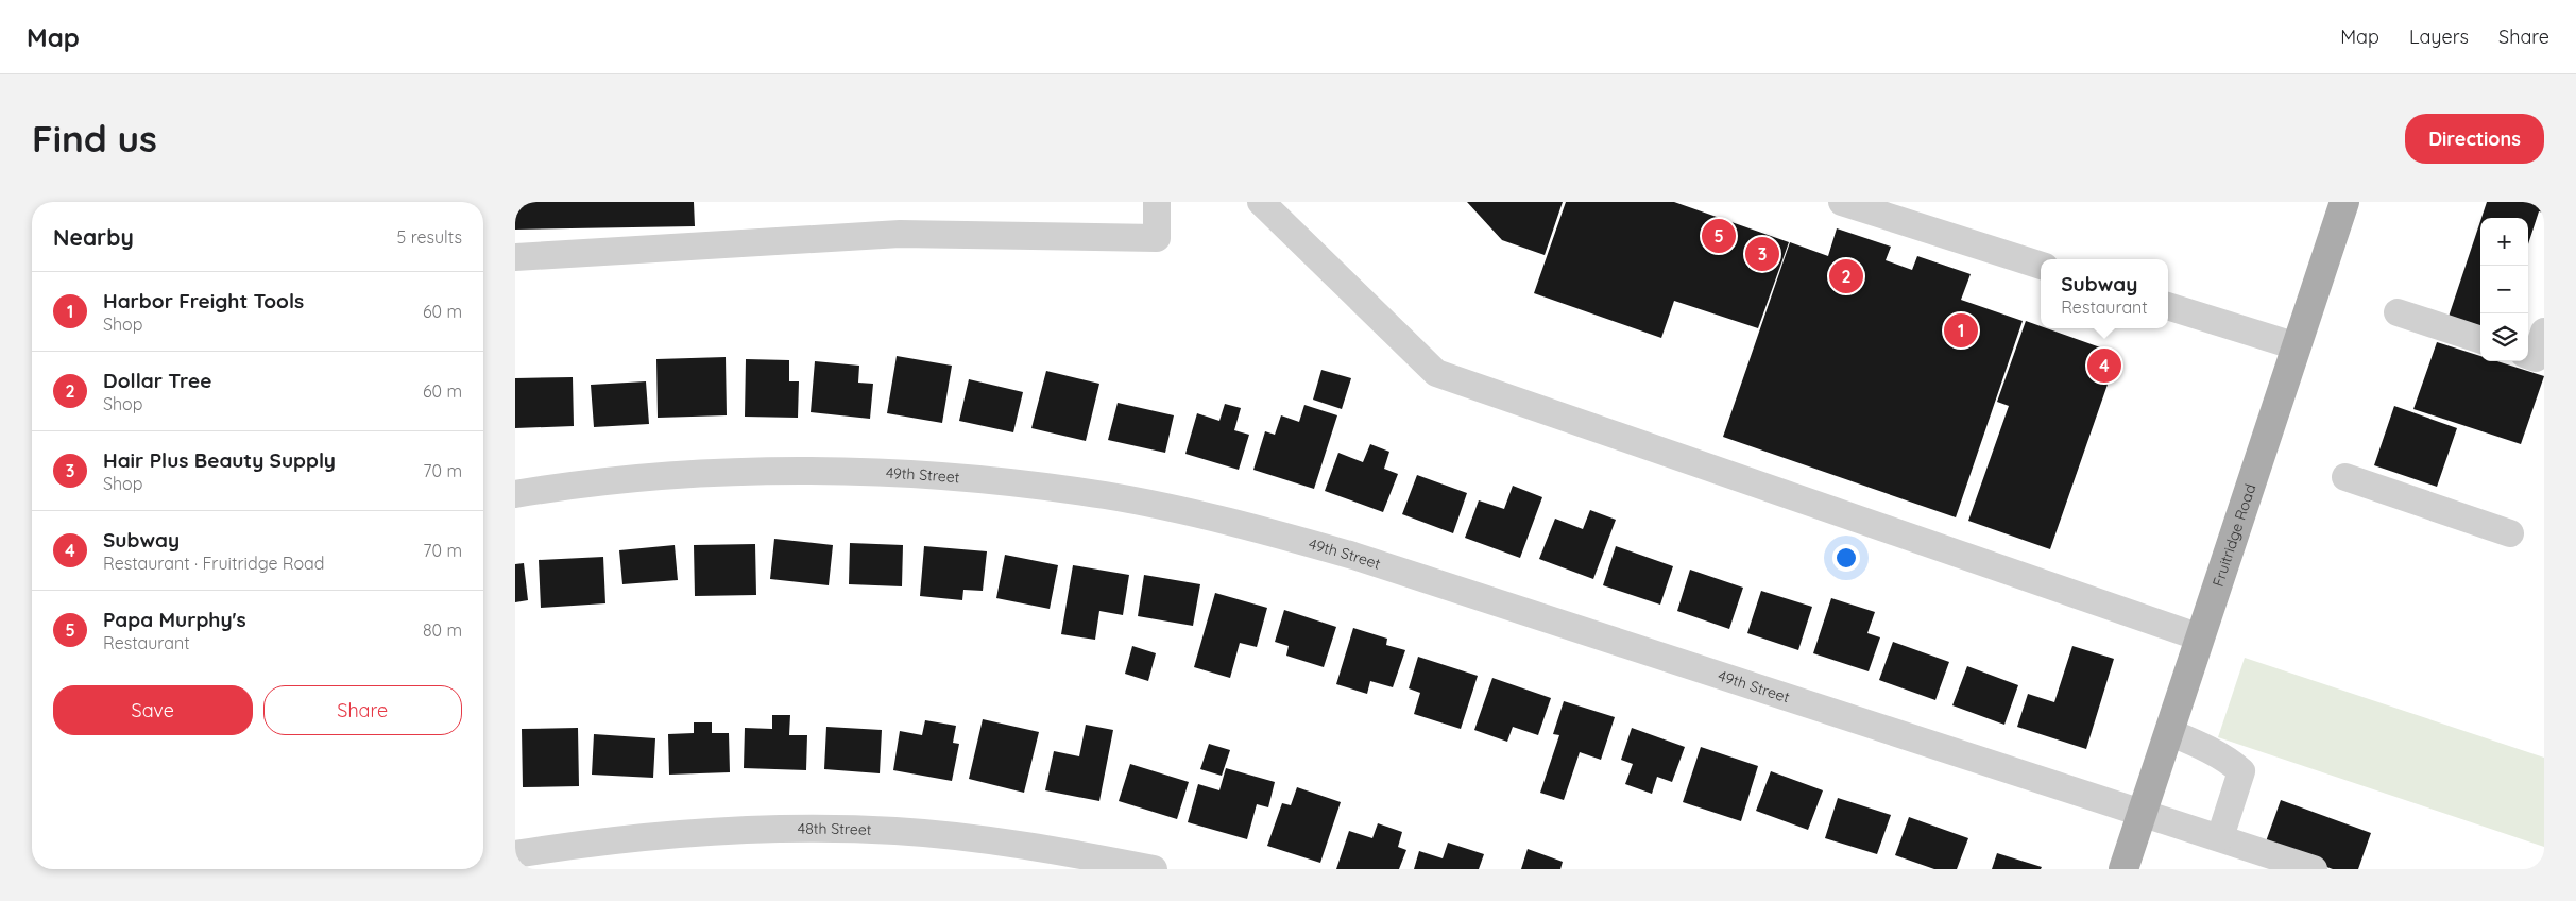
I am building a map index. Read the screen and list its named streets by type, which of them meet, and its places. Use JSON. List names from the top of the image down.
{
  "streets": {
    "main road": ["Fruitridge Road"],
    "street": ["49th Street", "48th Street"]
  },
  "crossings": [
    ["49th Street", "Fruitridge Road"]
  ],
  "page": {
    "header": "Map",
    "nav": ["Map", "Layers", "Share"],
    "buttons": [
      "Directions",
      ["Save", "Share"]
    ],
    "title": "Find us",
    "heading": ["Nearby", "5 results"],
    "pins": [
      "5",
      "3",
      "2",
      "1",
      "4"
    ],
    "map_buttons": ["+", "−"],
    "popup": ["Subway", "Restaurant"],
    "list": [
      {
        "mark": "1",
        "name": "Harbor Freight Tools",
        "note": "Shop",
        "value": "60 m"
      },
      {
        "mark": "2",
        "name": "Dollar Tree",
        "note": "Shop",
        "value": "60 m"
      },
      {
        "mark": "3",
        "name": "Hair Plus Beauty Supply",
        "note": "Shop",
        "value": "70 m"
      },
      {
        "mark": "4",
        "name": "Subway",
        "note": "Restaurant · Fruitridge Road",
        "value": "70 m"
      },
      {
        "mark": "5",
        "name": "Papa Murphy's",
        "note": "Restaurant",
        "value": "80 m"
      }
    ]
  }
}
